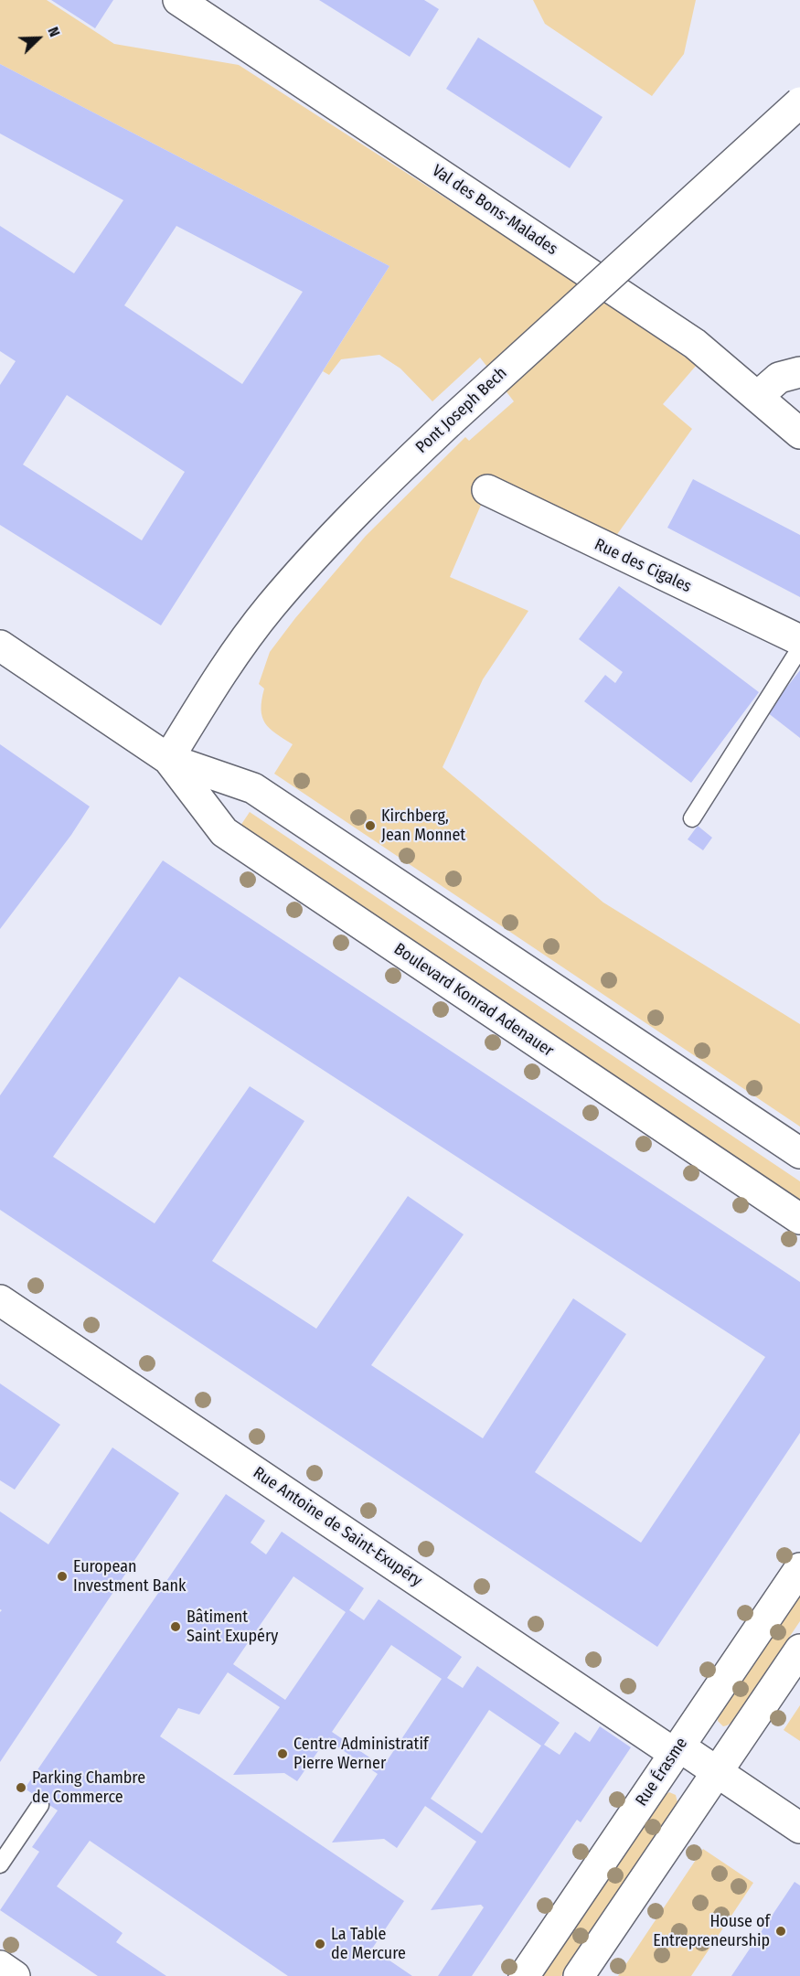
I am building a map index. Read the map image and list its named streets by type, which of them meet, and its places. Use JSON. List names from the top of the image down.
{
  "streets": {
    "street": [
      "Val des Bons-Malades",
      "Pont Joseph Bech",
      "Rue des Cigales",
      "Boulevard Konrad Adenauer",
      "Rue Antoine de Saint-Exupéry",
      "Rue Érasme"
    ]
  },
  "crossings": [
    ["Pont Joseph Bech", "Boulevard Konrad Adenauer"],
    ["Rue Antoine de Saint-Exupéry", "Rue Érasme"]
  ],
  "places": [
    "Kirchberg, Jean Monnet",
    "European Investment Bank",
    "Bâtiment Saint Exupéry",
    "Centre Administratif Pierre Werner",
    "Parking Chambre de Commerce",
    "House of Entrepreneurship",
    "La Table de Mercure"
  ],
  "north": "top right"
}
